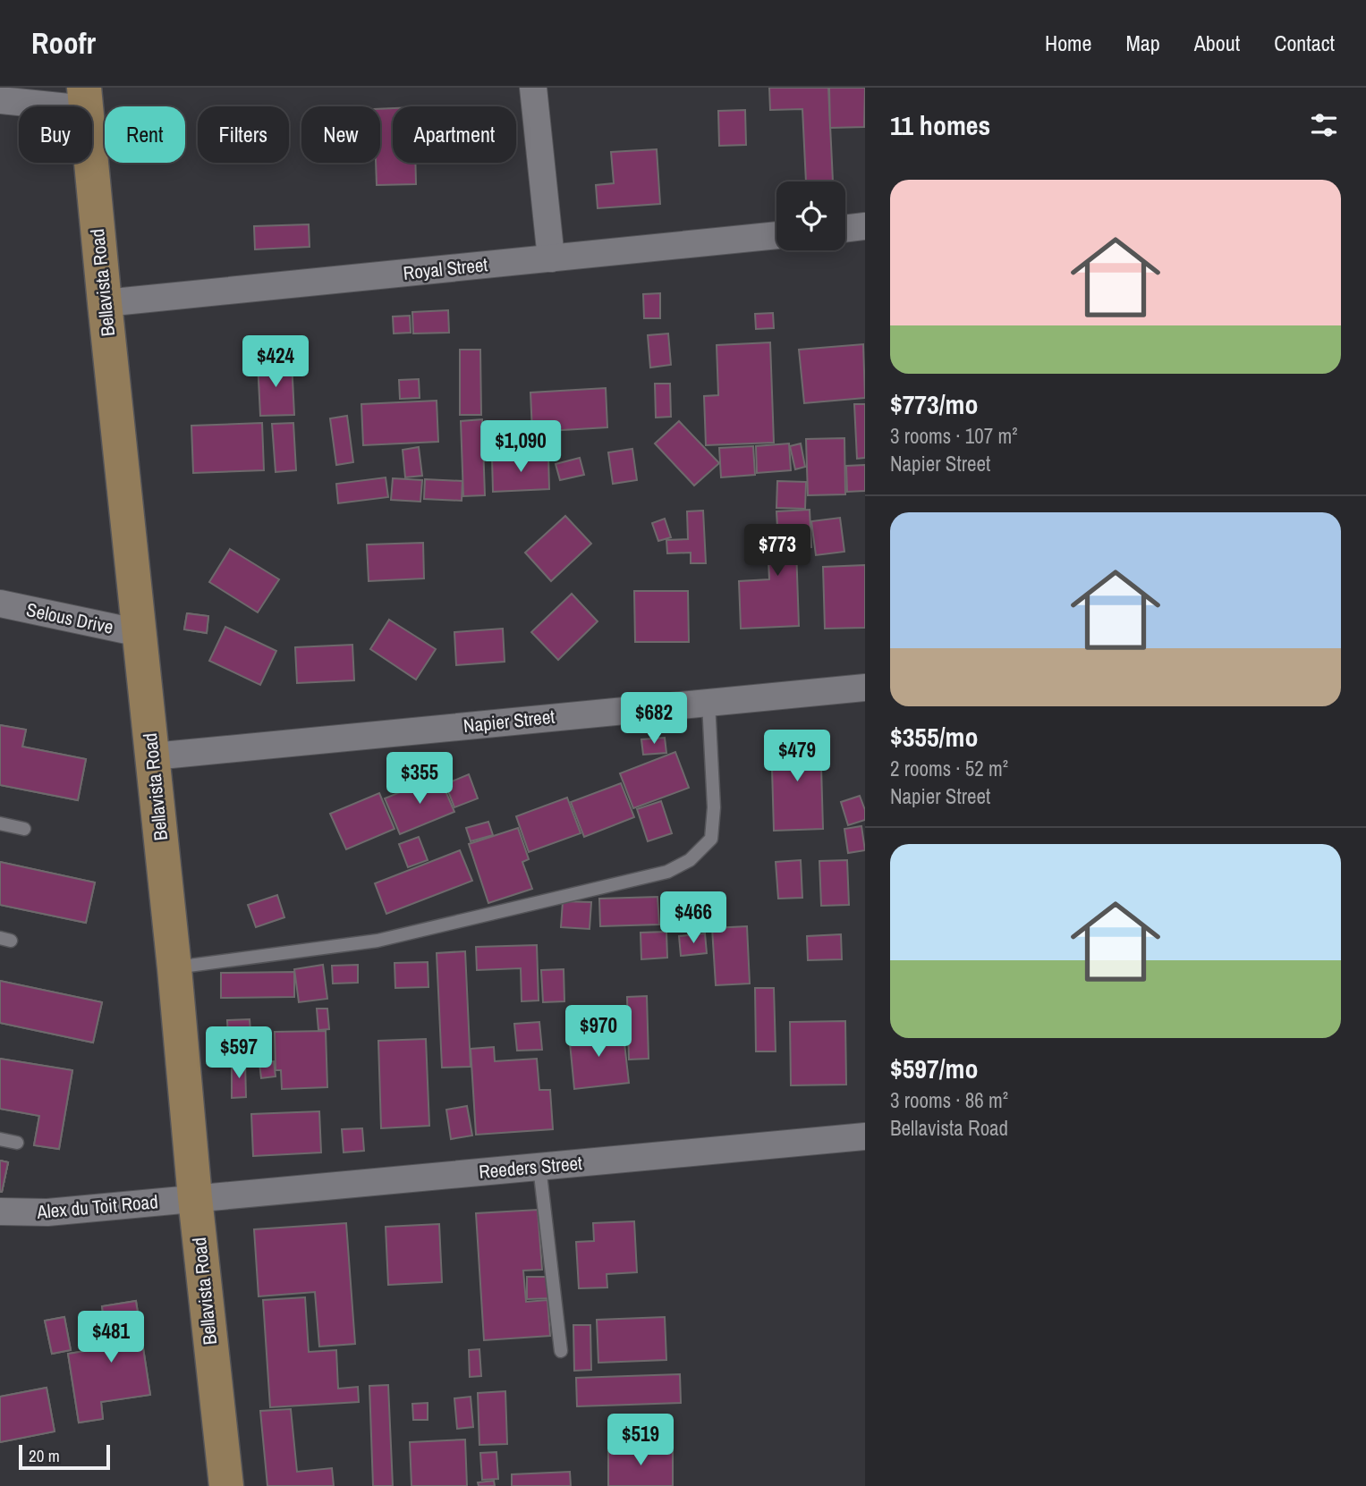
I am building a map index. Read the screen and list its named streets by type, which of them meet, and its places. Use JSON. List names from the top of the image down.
{
  "streets": {
    "street": [
      "Royal Street",
      "Bellavista Road",
      "Selous Drive",
      "Napier Street",
      "Reeders Street",
      "Alex du Toit Road"
    ]
  },
  "crossings": [
    ["Royal Street", "Bellavista Road"],
    ["Bellavista Road", "Selous Drive"],
    ["Bellavista Road", "Napier Street"],
    ["Bellavista Road", "Reeders Street"],
    ["Bellavista Road", "Alex du Toit Road"],
    ["Reeders Street", "Alex du Toit Road"]
  ],
  "scale_bar": "20 m",
  "page": {
    "header": "Roofr",
    "nav": [
      "Home",
      "Map",
      "About",
      "Contact"
    ],
    "heading": "11 homes",
    "chip": [
      "Buy",
      "Rent",
      "Filters",
      "New",
      "Apartment"
    ],
    "list": [
      {
        "name": "$773/mo",
        "note": "3 rooms · 107 m² · Napier Street"
      },
      {
        "name": "$355/mo",
        "note": "2 rooms · 52 m² · Napier Street"
      },
      {
        "name": "$597/mo",
        "note": "3 rooms · 86 m² · Bellavista Road"
      }
    ],
    "price": [
      "$424",
      "$1,090",
      "$773",
      "$682",
      "$479",
      "$355",
      "$466",
      "$970",
      "$597",
      "$481",
      "$519"
    ],
    "scale": "20 m"
  }
}
